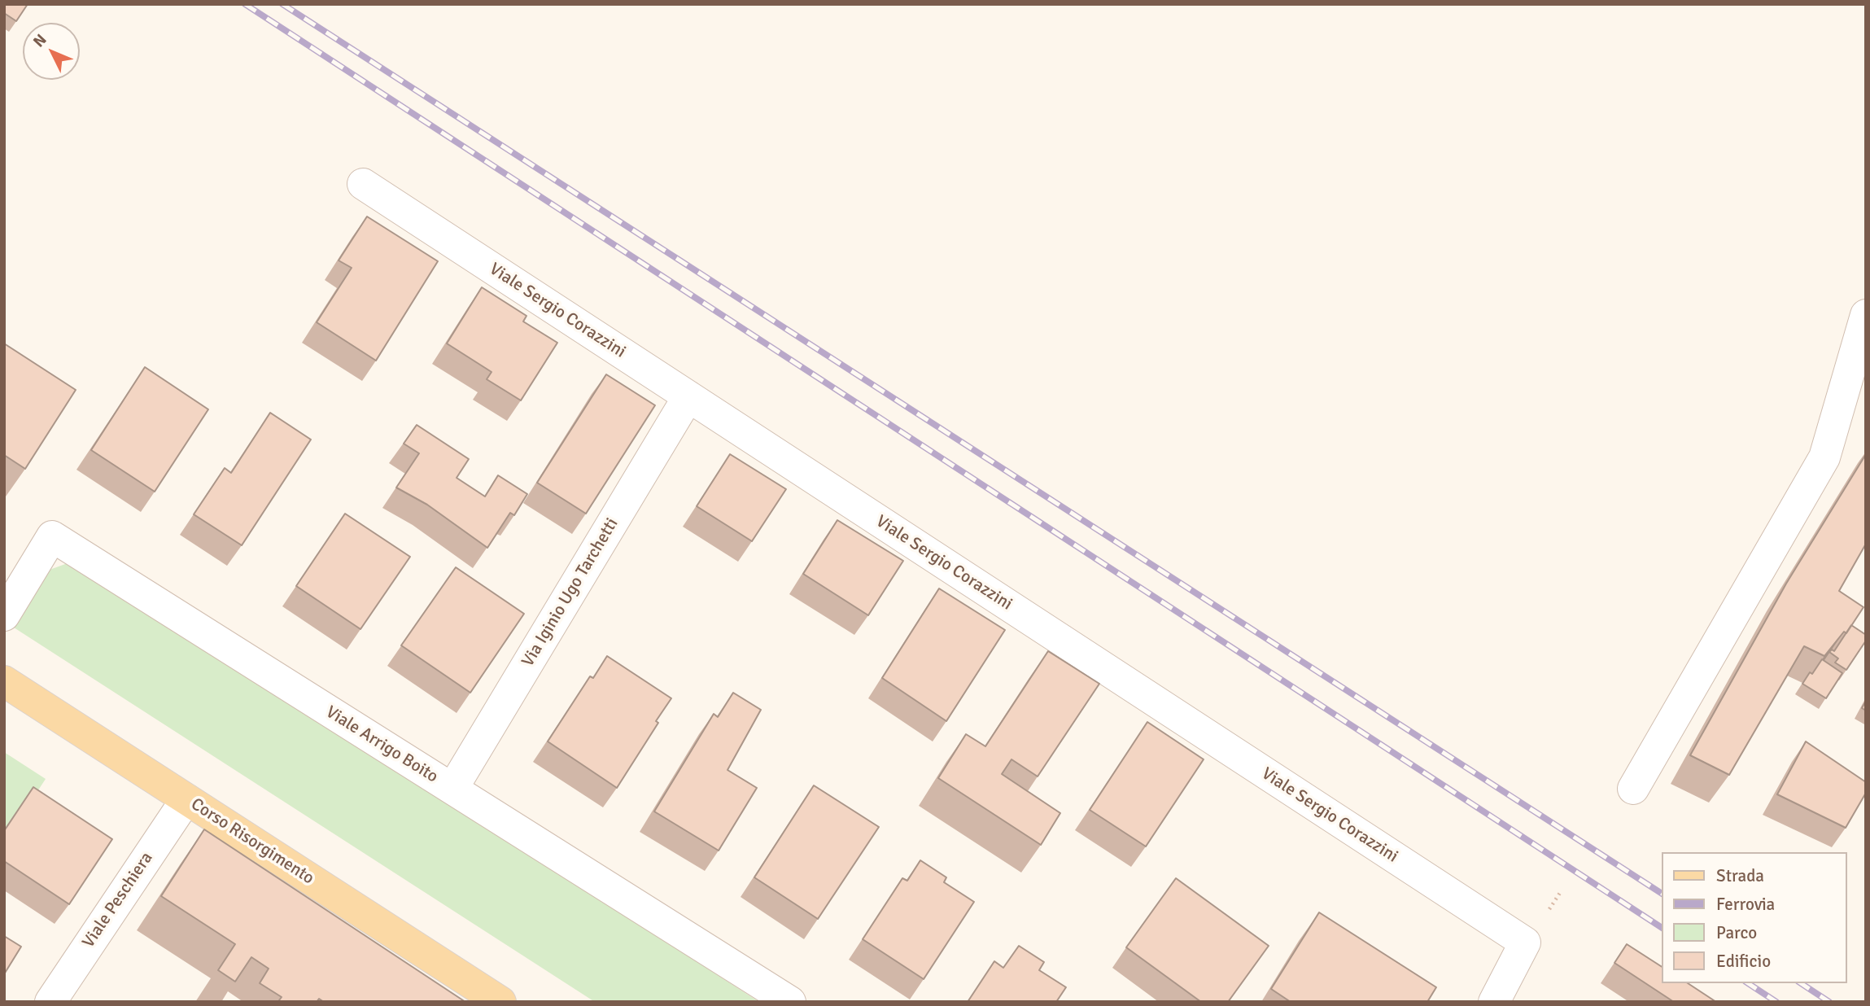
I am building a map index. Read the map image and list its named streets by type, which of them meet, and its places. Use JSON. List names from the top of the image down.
{
  "streets": {
    "main road": ["Corso Risorgimento"],
    "street": [
      "Viale Sergio Corazzini",
      "Via Iginio Ugo Tarchetti",
      "Viale Arrigo Boito",
      "Viale Peschiera"
    ]
  },
  "crossings": [
    ["Viale Sergio Corazzini", "Via Iginio Ugo Tarchetti"],
    ["Via Iginio Ugo Tarchetti", "Viale Arrigo Boito"],
    ["Corso Risorgimento", "Viale Peschiera"]
  ],
  "legend": [
    "Strada",
    "Ferrovia",
    "Parco",
    "Edificio"
  ],
  "north": "top left"
}
